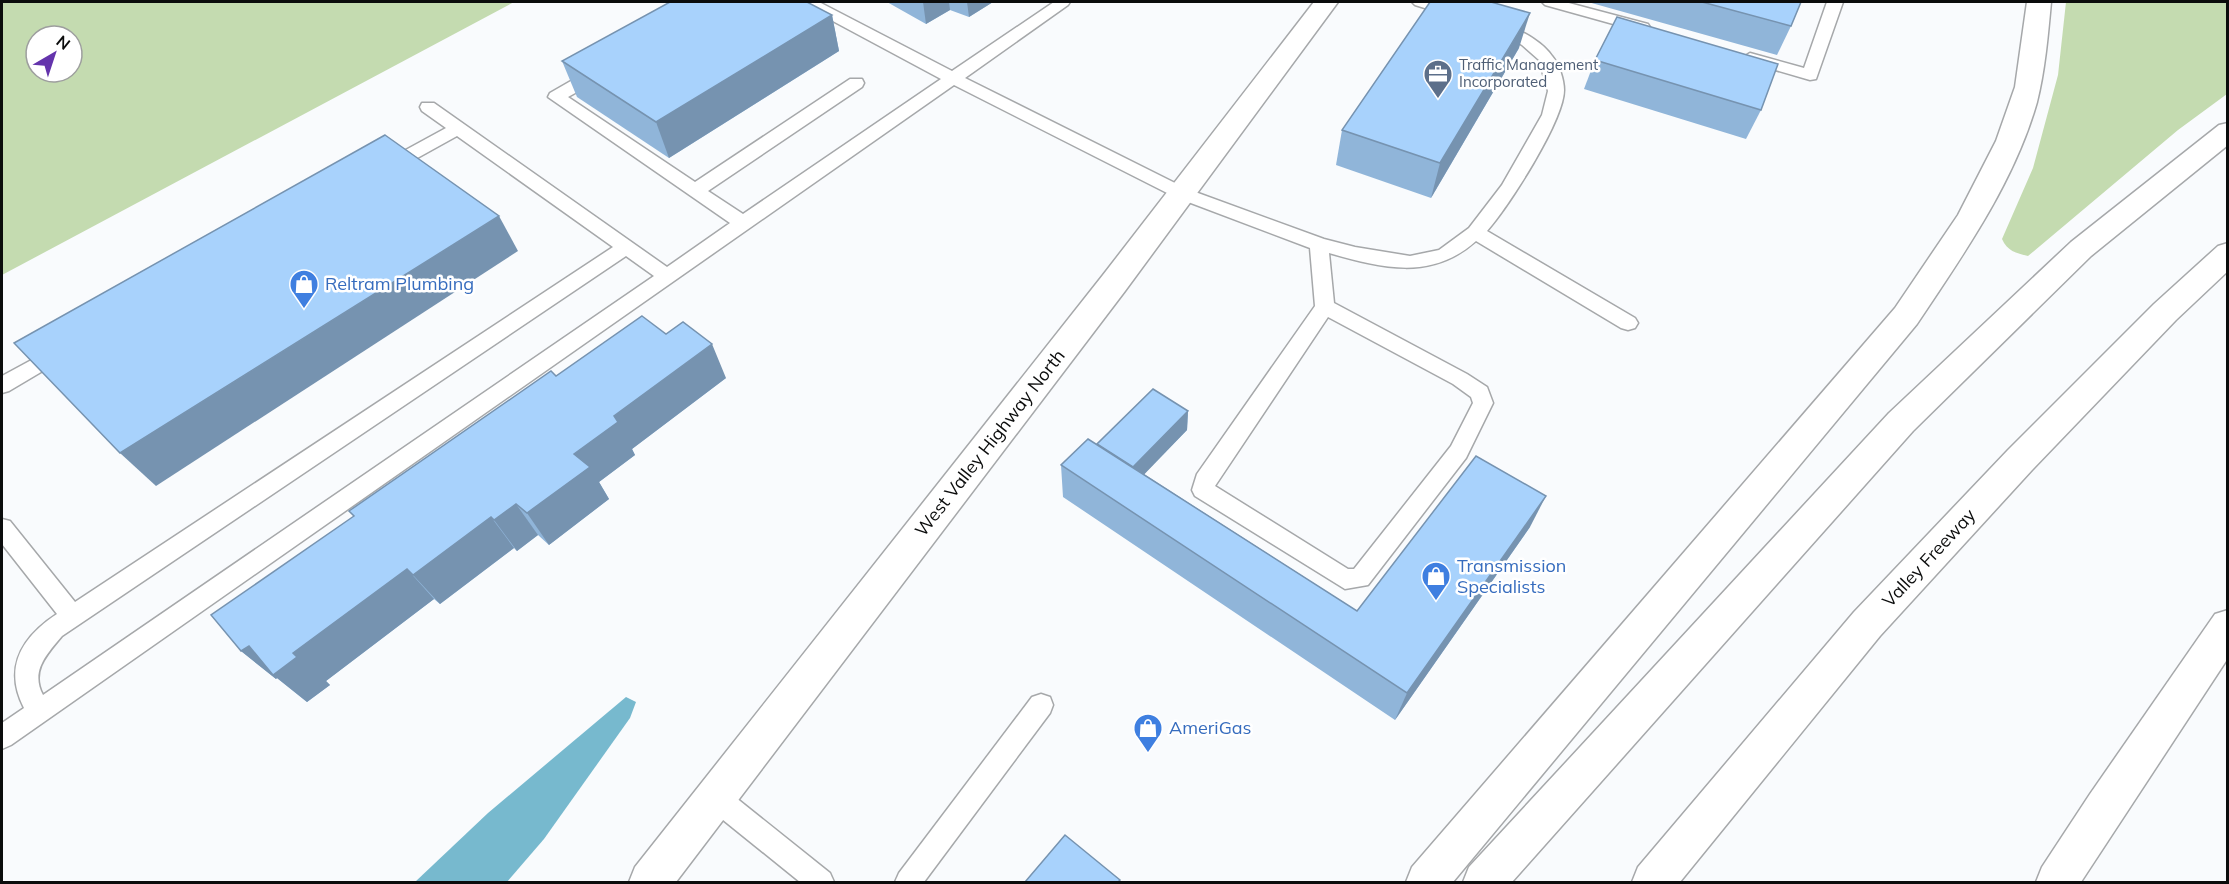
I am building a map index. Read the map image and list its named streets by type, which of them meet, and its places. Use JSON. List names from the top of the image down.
{
  "streets": {
    "main road": ["West Valley Highway North", "Valley Freeway"]
  },
  "places": {
    "office": ["Traffic Management Incorporated"],
    "shop": ["Reltram Plumbing", "Transmission Specialists", "AmeriGas"]
  },
  "north": "top right"
}
